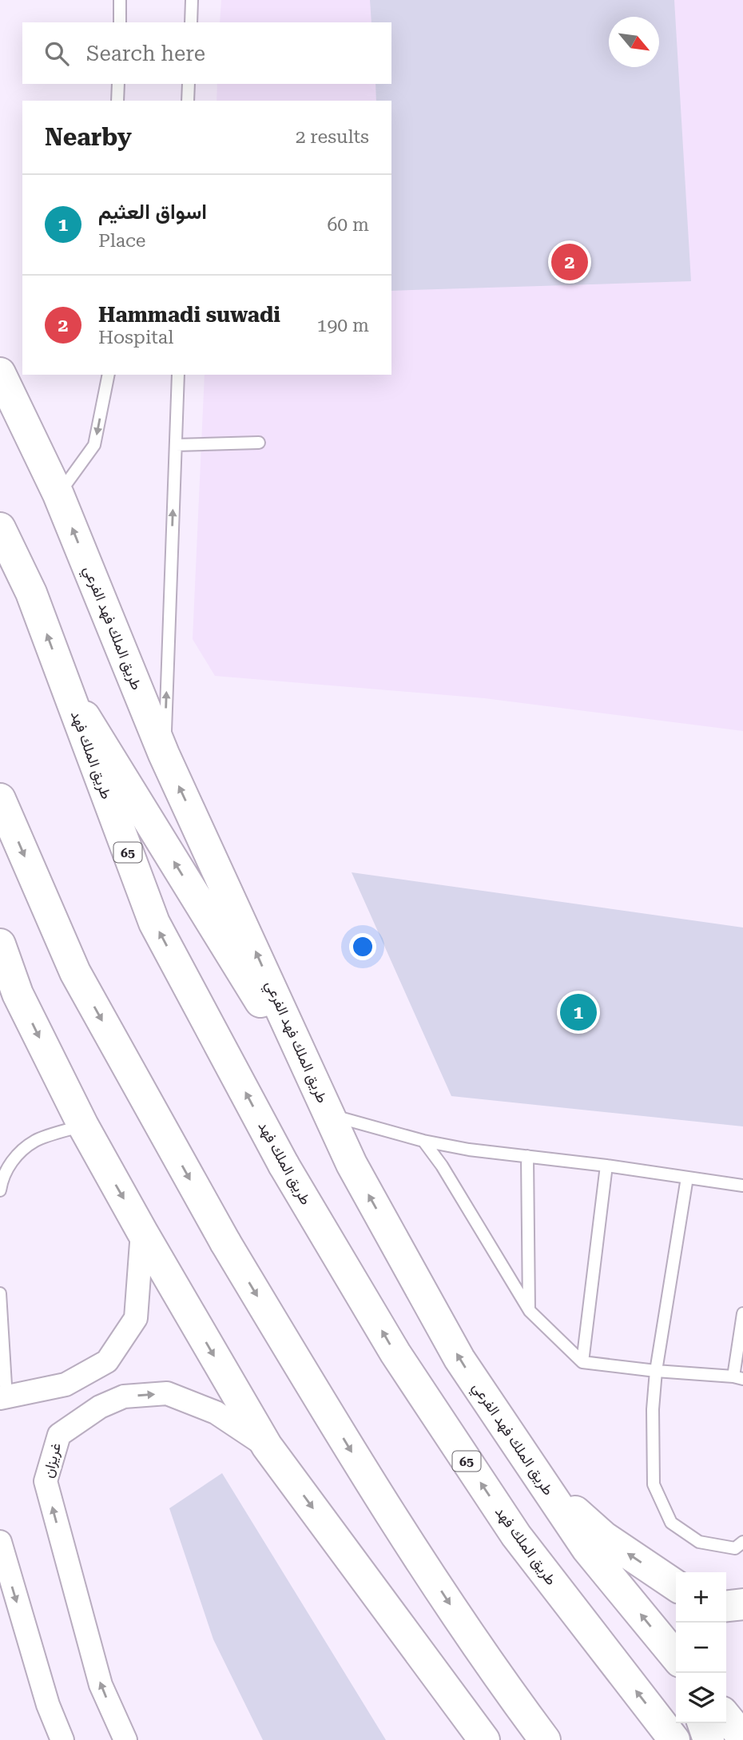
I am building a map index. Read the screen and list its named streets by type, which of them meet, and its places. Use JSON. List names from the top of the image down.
{
  "streets": {
    "main road": ["طريق الملك فهد الفرعي", "طريق الملك فهد", "65"],
    "street": ["غريزان"]
  },
  "north": "bottom right",
  "page": {
    "search": "Search here",
    "heading": ["Nearby", "2 results"],
    "list": [
      {
        "mark": "1",
        "name": "اسواق العثيم",
        "note": "Place",
        "value": "60 m"
      },
      {
        "mark": "2",
        "name": "Hammadi suwadi",
        "note": "Hospital",
        "value": "190 m"
      }
    ],
    "pins": ["2", "1"],
    "map_buttons": ["+", "−"]
  }
}
